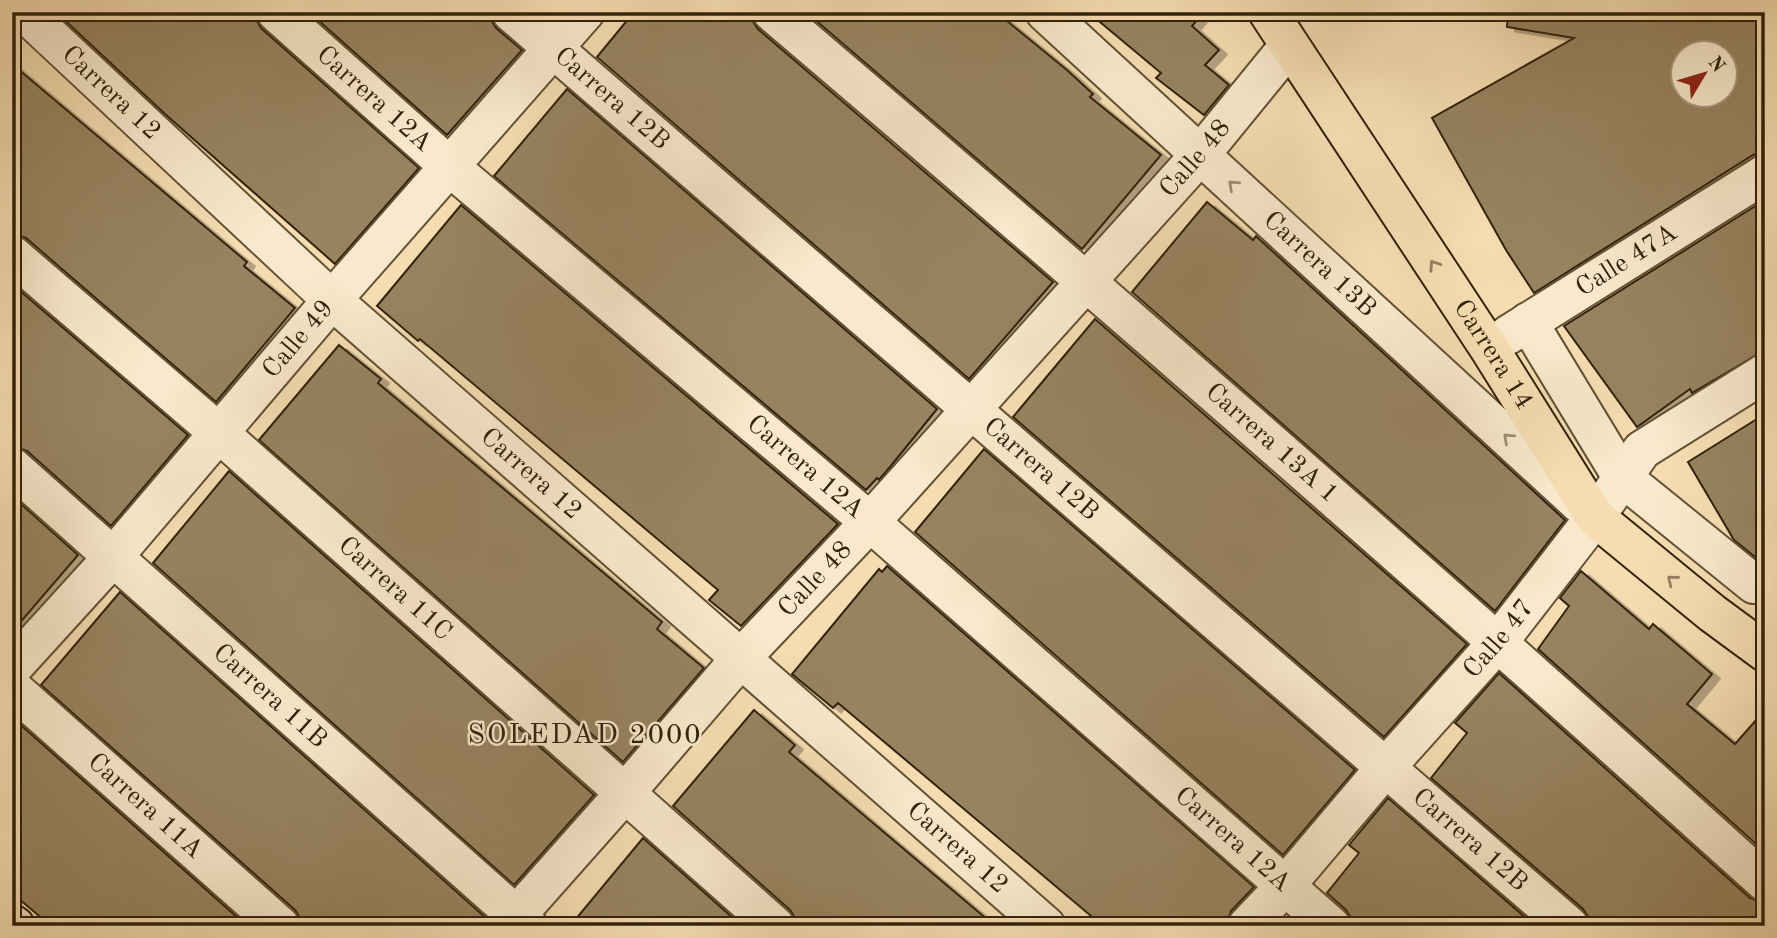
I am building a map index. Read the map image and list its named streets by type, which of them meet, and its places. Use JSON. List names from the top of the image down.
{
  "streets": {
    "main road": ["Carrera 14"],
    "street": [
      "Carrera 12",
      "Carrera 12A",
      "Carrera 12B",
      "Calle 48",
      "Calle 47A",
      "Carrera 13B",
      "Calle 49",
      "Carrera 13A 1",
      "Carrera 11C",
      "Calle 47",
      "Carrera 11B",
      "Carrera 11A"
    ]
  },
  "crossings": [
    ["Carrera 12", "Calle 48"],
    ["Carrera 12", "Calle 49"],
    ["Carrera 12A", "Calle 48"],
    ["Carrera 12A", "Calle 49"],
    ["Carrera 12A", "Calle 47"],
    ["Carrera 12B", "Calle 48"],
    ["Carrera 12B", "Calle 49"],
    ["Carrera 12B", "Calle 47"],
    ["Calle 48", "Carrera 13B"],
    ["Calle 48", "Carrera 14"],
    ["Calle 48", "Carrera 13A 1"],
    ["Calle 48", "Carrera 11C"],
    ["Calle 48", "Carrera 11B"],
    ["Calle 47A", "Carrera 14"],
    ["Carrera 13B", "Carrera 14"],
    ["Carrera 13B", "Calle 47"],
    ["Calle 49", "Carrera 11C"],
    ["Calle 49", "Carrera 11B"],
    ["Carrera 14", "Calle 47"],
    ["Carrera 13A 1", "Calle 47"]
  ],
  "one_way": ["Carrera 14"],
  "districts": ["SOLEDAD 2000"],
  "north": "top right"
}
